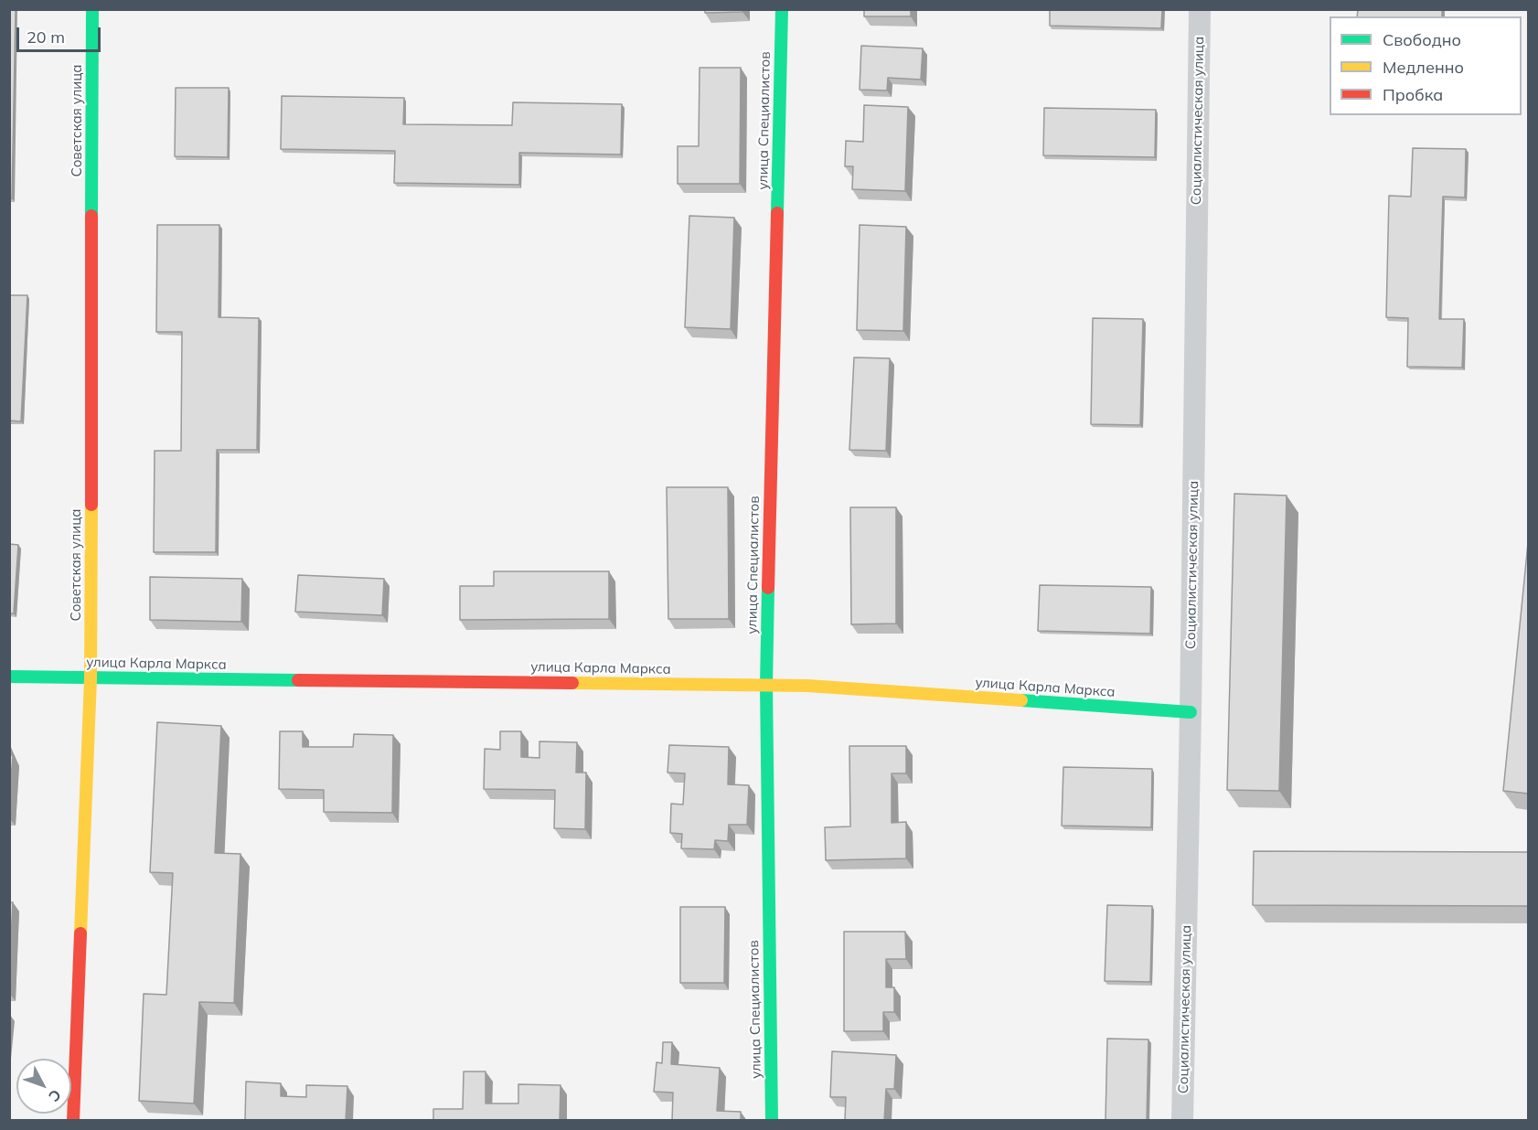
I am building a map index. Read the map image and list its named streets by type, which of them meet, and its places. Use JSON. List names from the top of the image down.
{
  "streets": {
    "street": [
      "Советская улица",
      "улица Специалистов",
      "Социалистическая улица",
      "улица Карла Маркса"
    ]
  },
  "crossings": [
    ["Советская улица", "улица Карла Маркса"],
    ["улица Специалистов", "улица Карла Маркса"],
    ["Социалистическая улица", "улица Карла Маркса"]
  ],
  "legend": ["Свободно", "Медленно", "Пробка"],
  "scale_bar": "20 m",
  "north": "bottom right"
}
